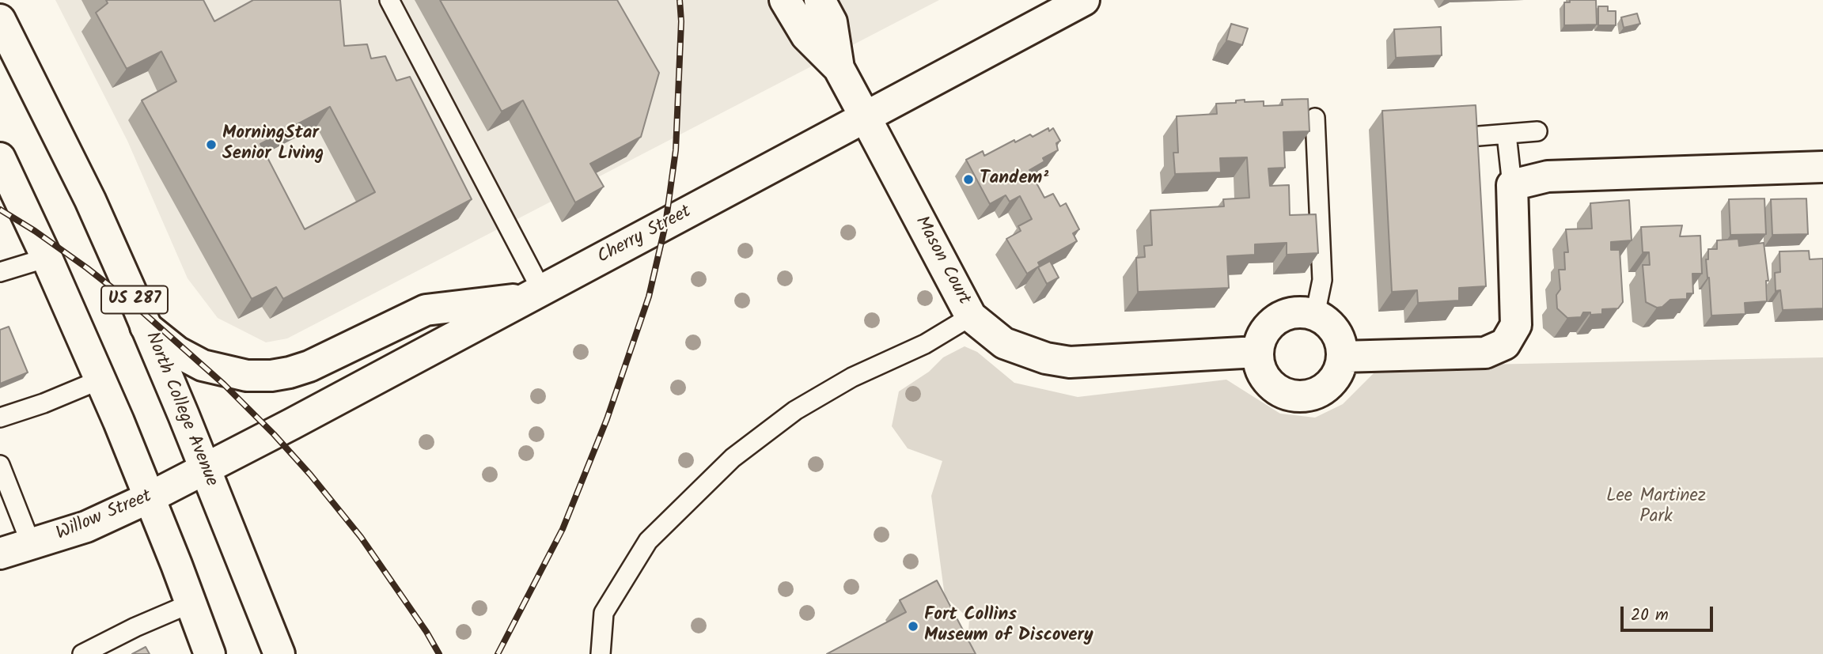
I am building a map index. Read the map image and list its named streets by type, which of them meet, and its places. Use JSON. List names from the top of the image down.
{
  "streets": {
    "main road": [
      "Cherry Street",
      "Mason Court",
      "US 287",
      "North College Avenue",
      "Willow Street"
    ]
  },
  "crossings": [
    ["Cherry Street", "Mason Court"],
    ["Cherry Street", "North College Avenue"],
    ["Cherry Street", "Willow Street"],
    ["North College Avenue", "Willow Street"]
  ],
  "parks": ["Lee Martinez Park"],
  "places": ["MorningStar Senior Living", "Tandem²", "Fort Collins Museum of Discovery"],
  "scale_bar": "20 m"
}
